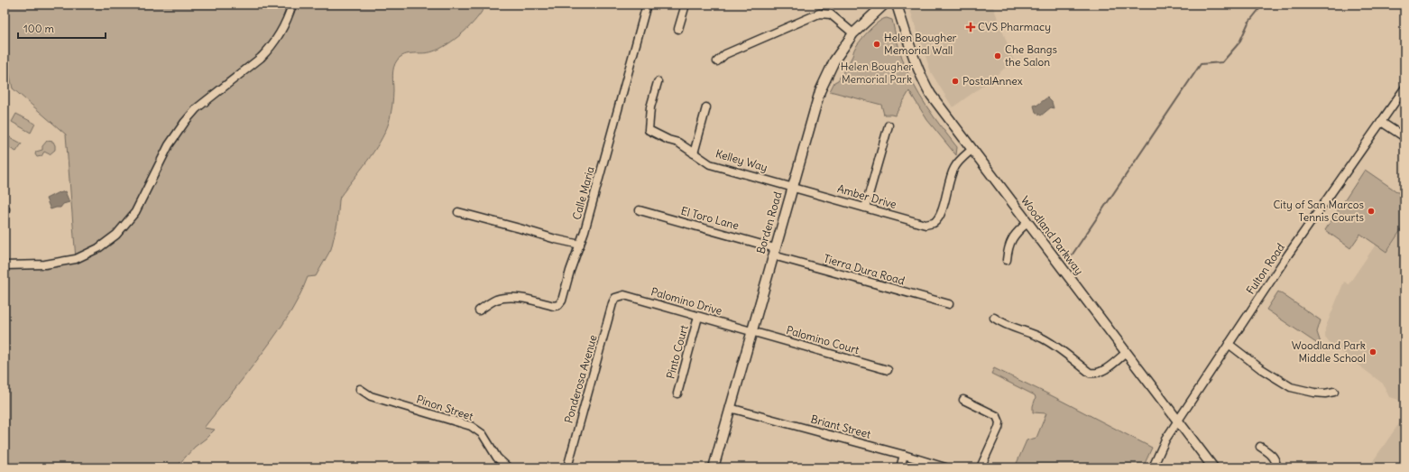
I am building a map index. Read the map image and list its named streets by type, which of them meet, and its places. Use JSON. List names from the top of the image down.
{
  "streets": {
    "main road": ["Borden Road", "Woodland Parkway"],
    "street": [
      "Kelley Way",
      "Calle Maria",
      "Amber Drive",
      "El Toro Lane",
      "Fulton Road",
      "Tierra Dura Road",
      "Palomino Drive",
      "Palomino Court",
      "Pinto Court",
      "Ponderosa Avenue",
      "Pinon Street",
      "Briant Street"
    ]
  },
  "crossings": [
    ["Kelley Way", "Amber Drive"],
    ["Kelley Way", "Borden Road"],
    ["Amber Drive", "Borden Road"],
    ["Amber Drive", "Woodland Parkway"],
    ["El Toro Lane", "Borden Road"],
    ["El Toro Lane", "Tierra Dura Road"],
    ["Borden Road", "Tierra Dura Road"],
    ["Borden Road", "Palomino Drive"],
    ["Borden Road", "Palomino Court"],
    ["Borden Road", "Briant Street"],
    ["Woodland Parkway", "Fulton Road"],
    ["Palomino Drive", "Palomino Court"],
    ["Palomino Drive", "Pinto Court"],
    ["Palomino Drive", "Ponderosa Avenue"]
  ],
  "parks": ["Helen Bougher Memorial Park"],
  "places": {
    "health": ["CVS Pharmacy"],
    "other": [
      "Helen Bougher Memorial Wall",
      "Che Bangs the Salon",
      "PostalAnnex",
      "City of San Marcos Tennis Courts",
      "Woodland Park Middle School"
    ]
  },
  "scale_bar": "100 m"
}
